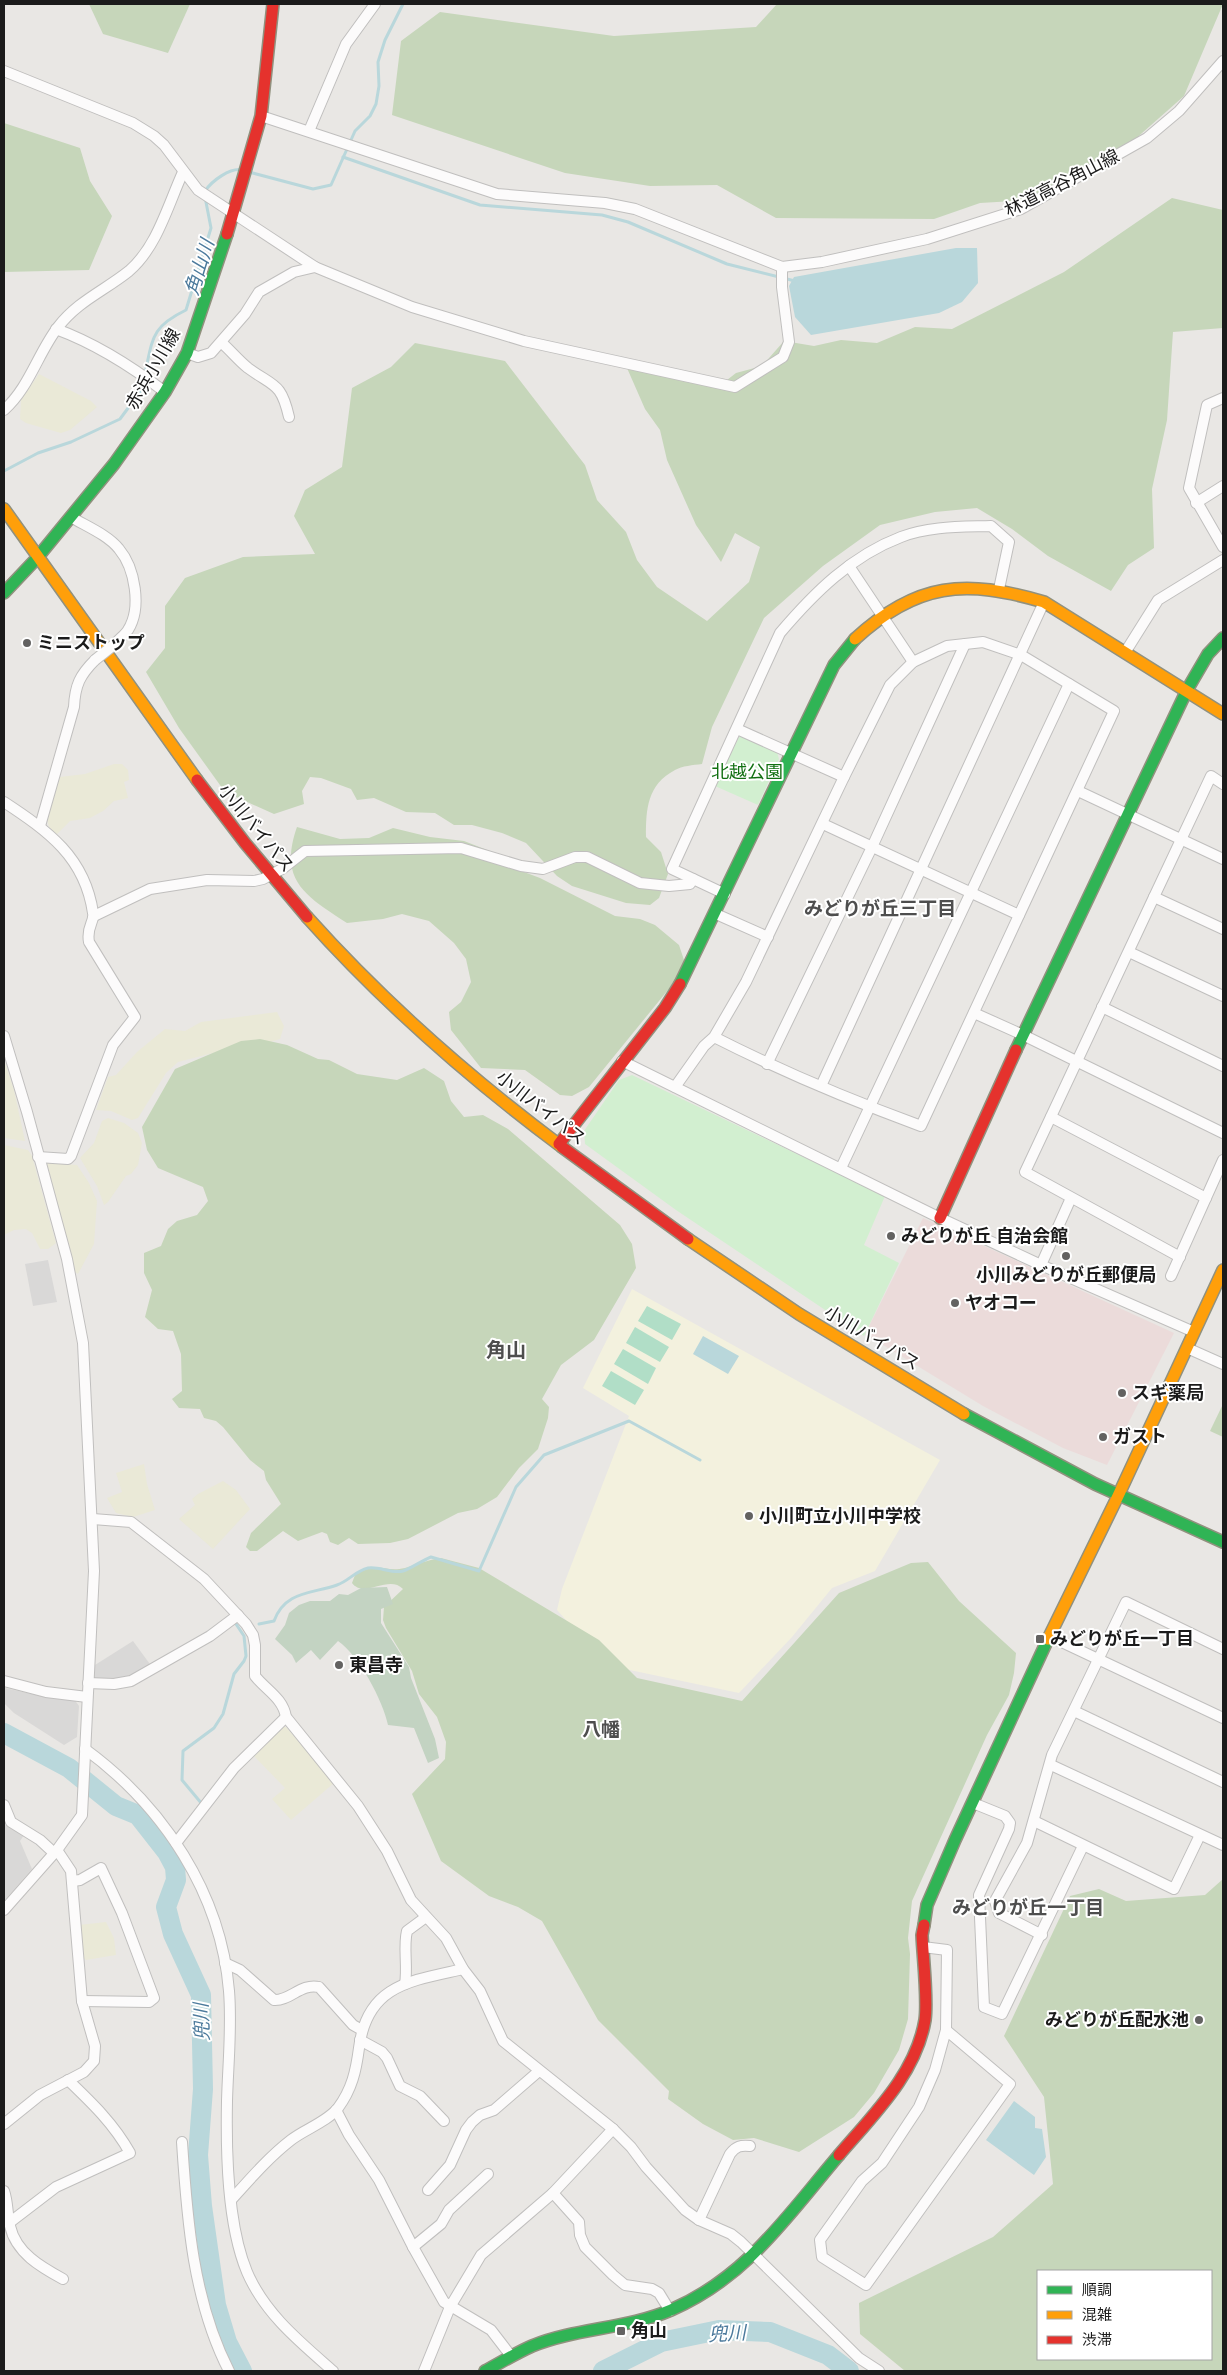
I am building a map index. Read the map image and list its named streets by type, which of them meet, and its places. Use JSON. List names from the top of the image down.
{
  "streets": {
    "main road": ["赤浜小川線", "小川バイパス"],
    "street": ["林道高谷角山線"]
  },
  "crossings": [
    ["赤浜小川線", "小川バイパス"]
  ],
  "districts": [
    "みどりが丘三丁目",
    "角山",
    "八幡",
    "みどりが丘一丁目"
  ],
  "water": ["角山川", "兜川"],
  "parks": ["北越公園"],
  "places": {
    "other": [
      "ミニストップ",
      "みどりが丘 自治会館",
      "小川みどりが丘郵便局",
      "ヤオコー",
      "スギ薬局",
      "ガスト",
      "小川町立小川中学校",
      "東昌寺",
      "みどりが丘配水池"
    ],
    "transit": ["みどりが丘一丁目", "角山"]
  },
  "legend": ["順調", "混雑", "渋滞"]
}
